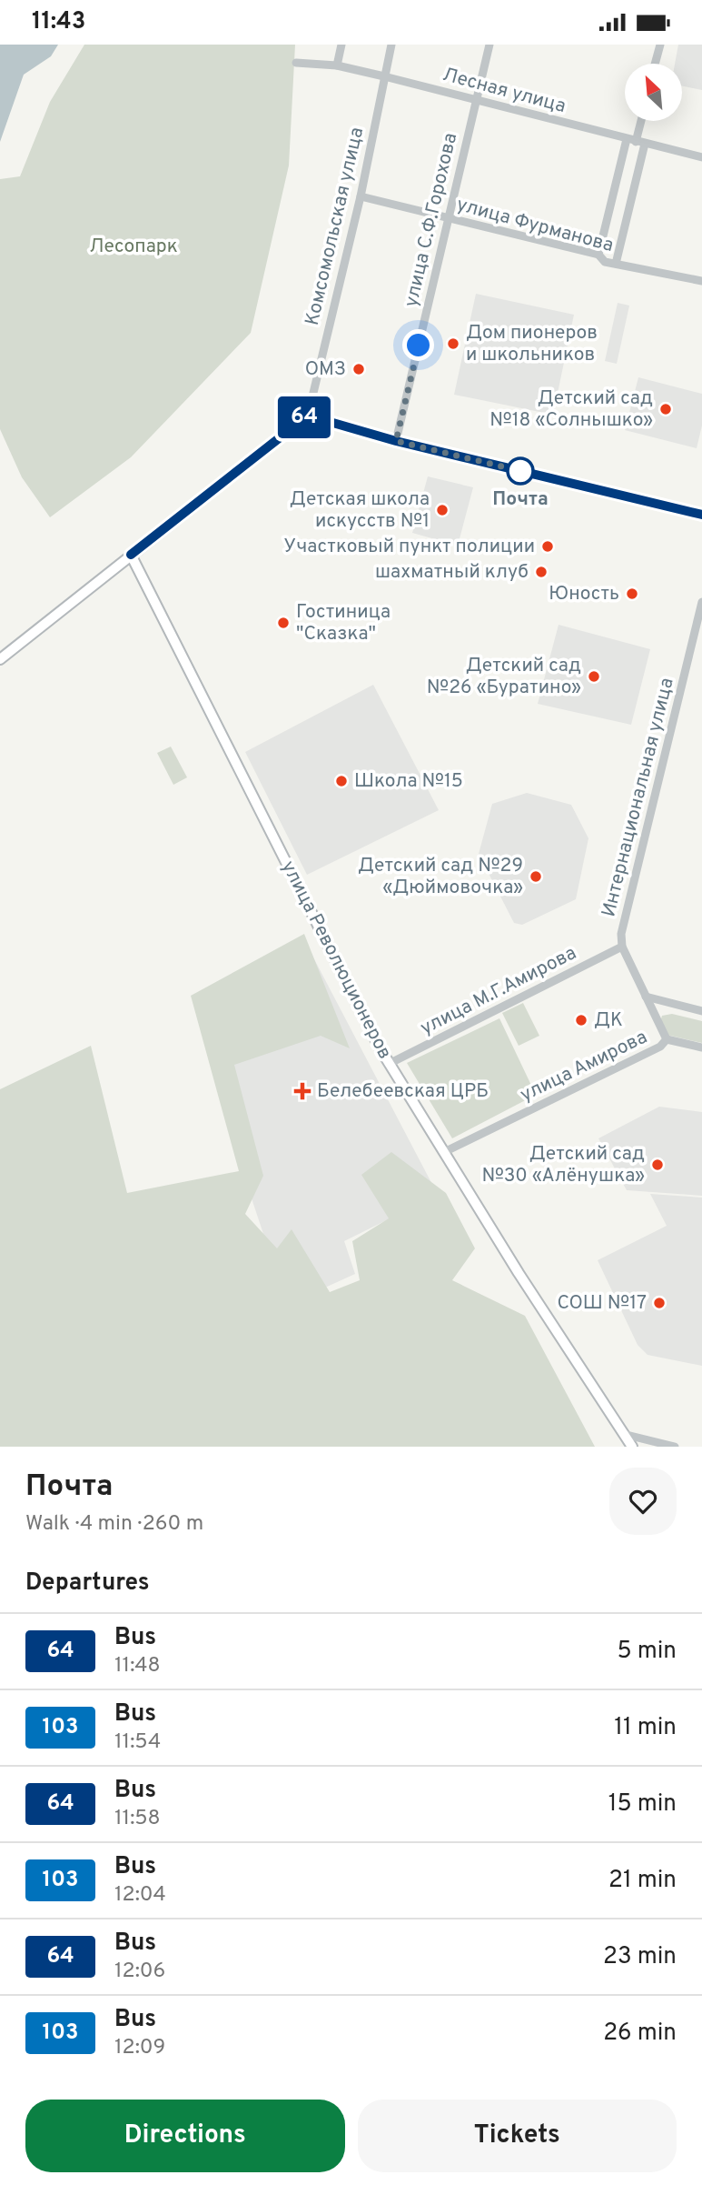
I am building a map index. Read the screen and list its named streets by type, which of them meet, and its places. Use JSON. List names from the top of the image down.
{
  "streets": {
    "main road": ["улица Революционеров"],
    "street": [
      "Лесная улица",
      "улица С.Ф.Горохова",
      "улица Фурманова",
      "Комсомольская улица",
      "Интернациональная улица",
      "улица М.Г.Амирова",
      "улица Амирова"
    ]
  },
  "crossings": [
    ["Лесная улица", "улица С.Ф.Горохова"],
    ["Лесная улица", "Комсомольская улица"],
    ["улица С.Ф.Горохова", "улица Фурманова"],
    ["улица Фурманова", "Комсомольская улица"],
    ["Интернациональная улица", "улица М.Г.Амирова"],
    ["улица Революционеров", "улица М.Г.Амирова"],
    ["улица Революционеров", "улица Амирова"]
  ],
  "parks": ["Лесопарк"],
  "places": {
    "other": [
      "Дом пионеров и школьников",
      "ОМЗ",
      "Детский сад №18 «Солнышко»",
      "Почта",
      "Детская школа искусств №1",
      "Участковый пункт полиции",
      "шахматный клуб",
      "Юность",
      "Гостиница \"Сказка\"",
      "Детский сад №26 «Буратино»",
      "Школа №15",
      "Детский сад №29 «Дюймовочка»",
      "ДК",
      "Детский сад №30 «Алёнушка»",
      "СОШ №17"
    ],
    "health": ["Белебеевская ЦРБ"]
  },
  "lines": ["bus line 64"],
  "north": "top left",
  "page": {
    "status": "11:43",
    "on_map": "64",
    "heading": [
      ["Почта", "Walk · 4 min · 260 m"],
      "Departures"
    ],
    "list": [
      {
        "mark": "64",
        "name": "Bus",
        "note": "11:48",
        "value": "5 min"
      },
      {
        "mark": "103",
        "name": "Bus",
        "note": "11:54",
        "value": "11 min"
      },
      {
        "mark": "64",
        "name": "Bus",
        "note": "11:58",
        "value": "15 min"
      },
      {
        "mark": "103",
        "name": "Bus",
        "note": "12:04",
        "value": "21 min"
      },
      {
        "mark": "64",
        "name": "Bus",
        "note": "12:06",
        "value": "23 min"
      },
      {
        "mark": "103",
        "name": "Bus",
        "note": "12:09",
        "value": "26 min"
      }
    ],
    "buttons": ["Directions", "Tickets"]
  }
}
